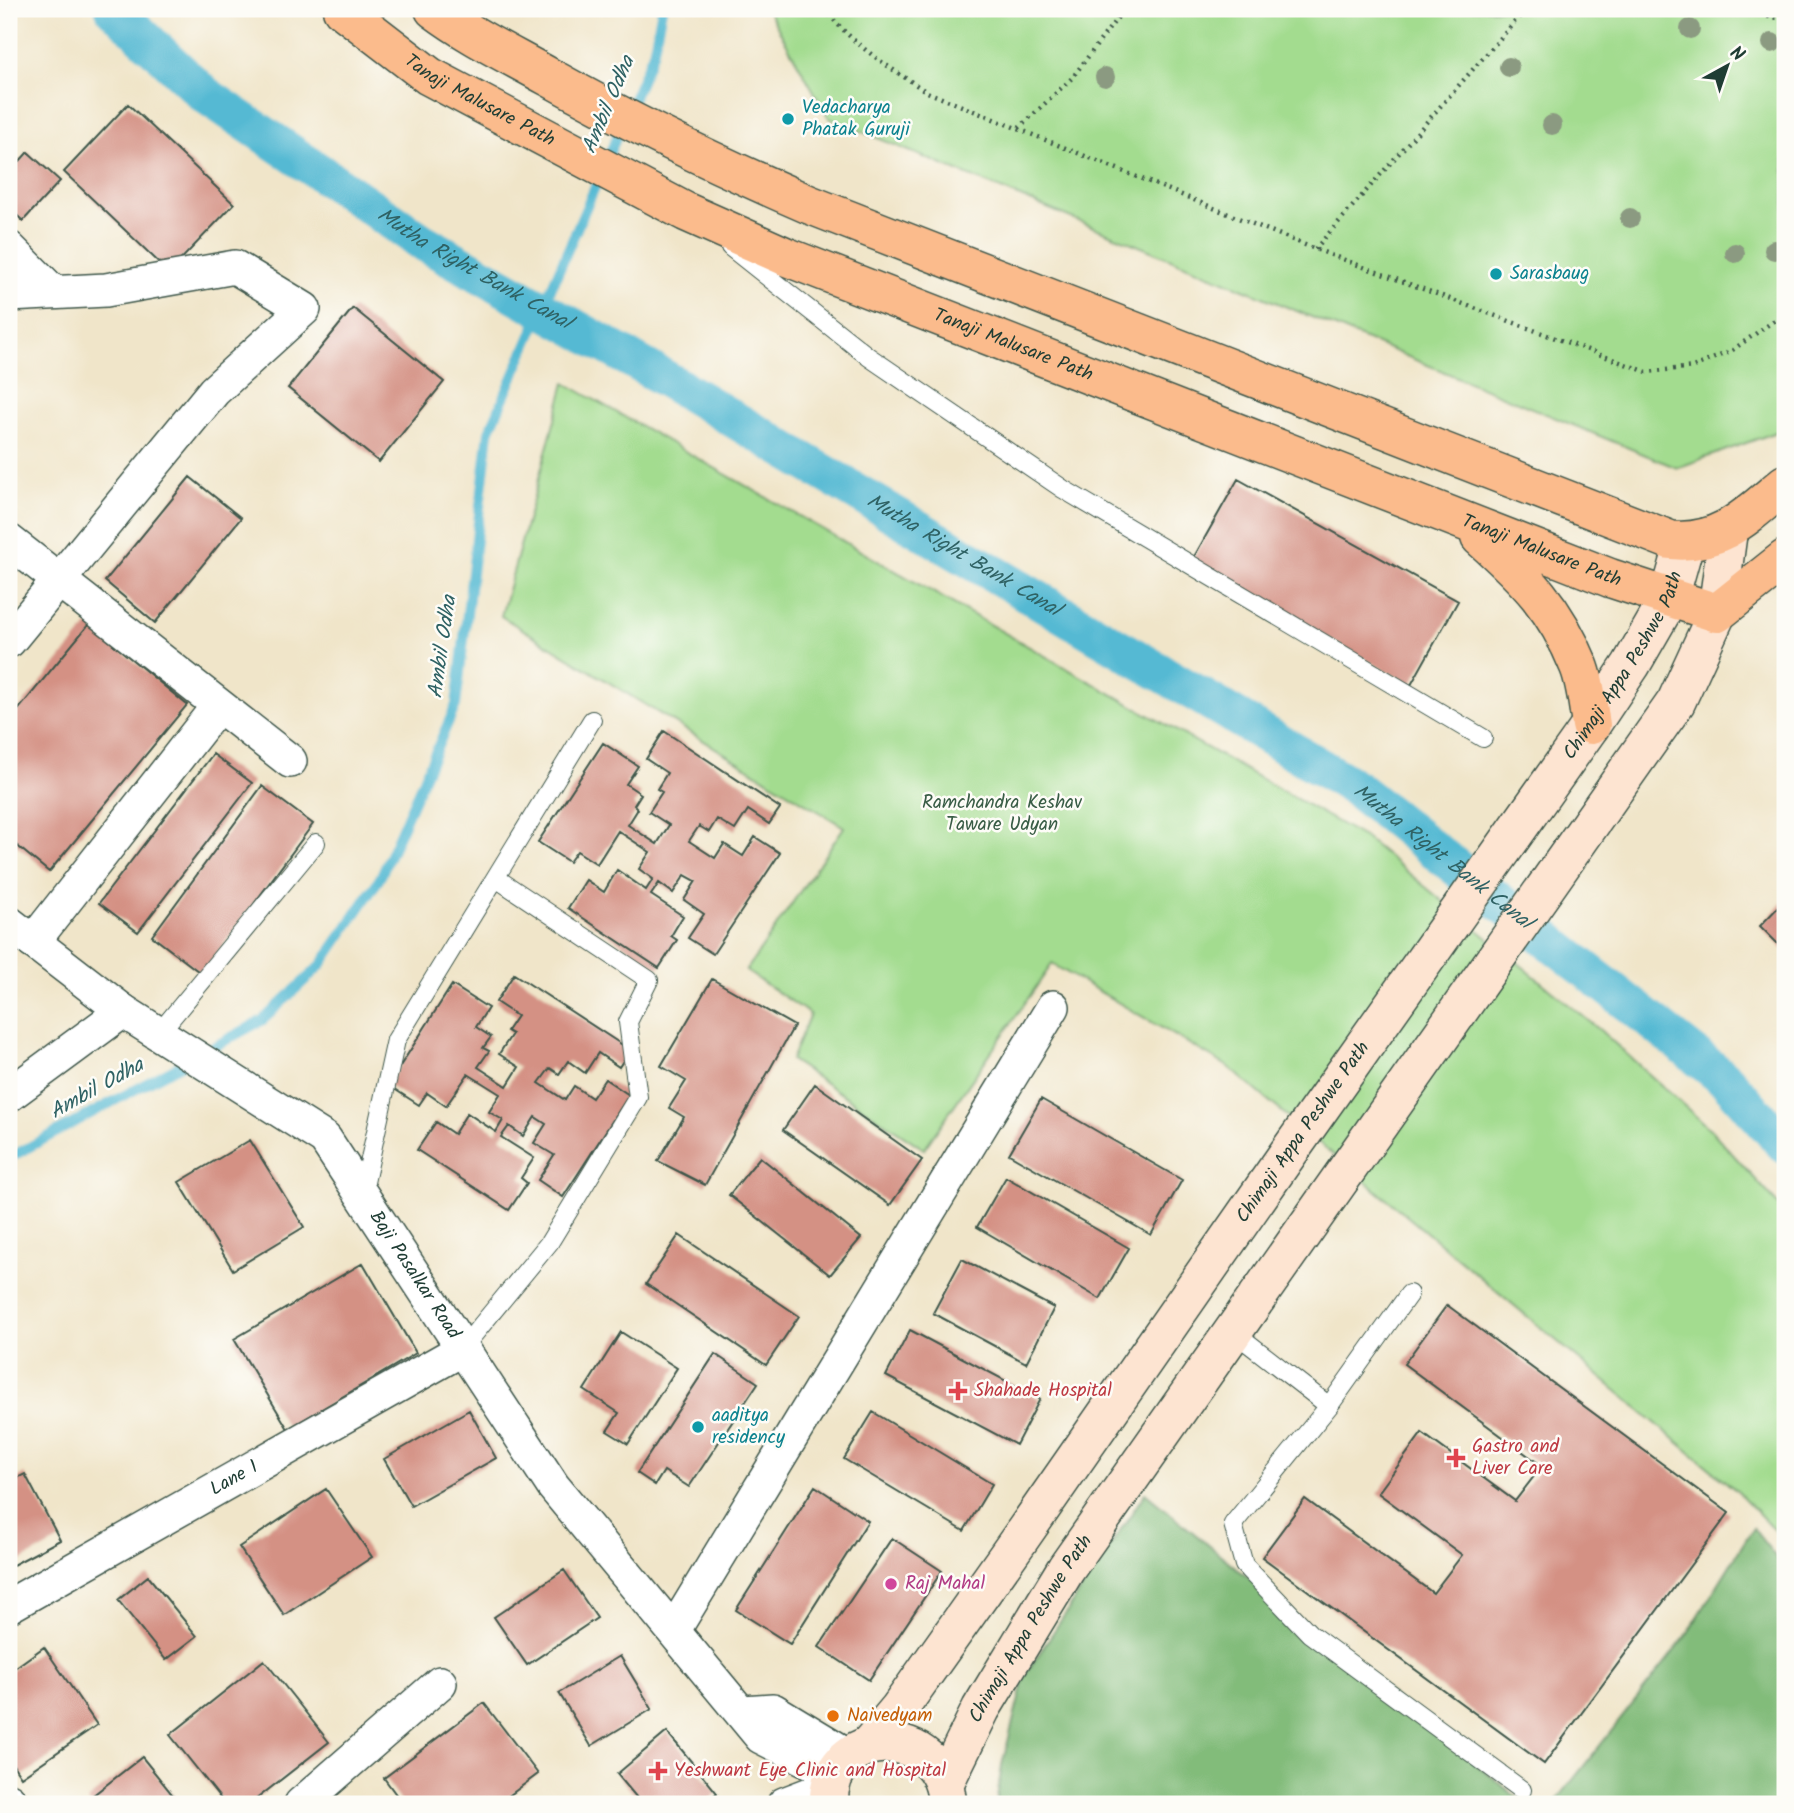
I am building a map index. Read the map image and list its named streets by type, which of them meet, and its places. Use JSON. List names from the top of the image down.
{
  "streets": {
    "main road": ["Tanaji Malusare Path", "Chimaji Appa Peshwe Path"],
    "street": ["Baji Pasalkar Road", "Lane 1"]
  },
  "crossings": [
    ["Tanaji Malusare Path", "Chimaji Appa Peshwe Path"],
    ["Chimaji Appa Peshwe Path", "Baji Pasalkar Road"],
    ["Baji Pasalkar Road", "Lane 1"]
  ],
  "water": ["Ambil Odha", "Mutha Right Bank Canal"],
  "parks": ["Ramchandra Keshav Taware Udyan"],
  "places": {
    "other": [
      "Vedacharya Phatak Guruji",
      "Sarasbaug",
      "aaditya residency",
      "Raj Mahal",
      "Naivedyam"
    ],
    "health": ["Shahade Hospital", "Gastro and Liver Care", "Yeshwant Eye Clinic and Hospital"]
  },
  "north": "top right"
}
